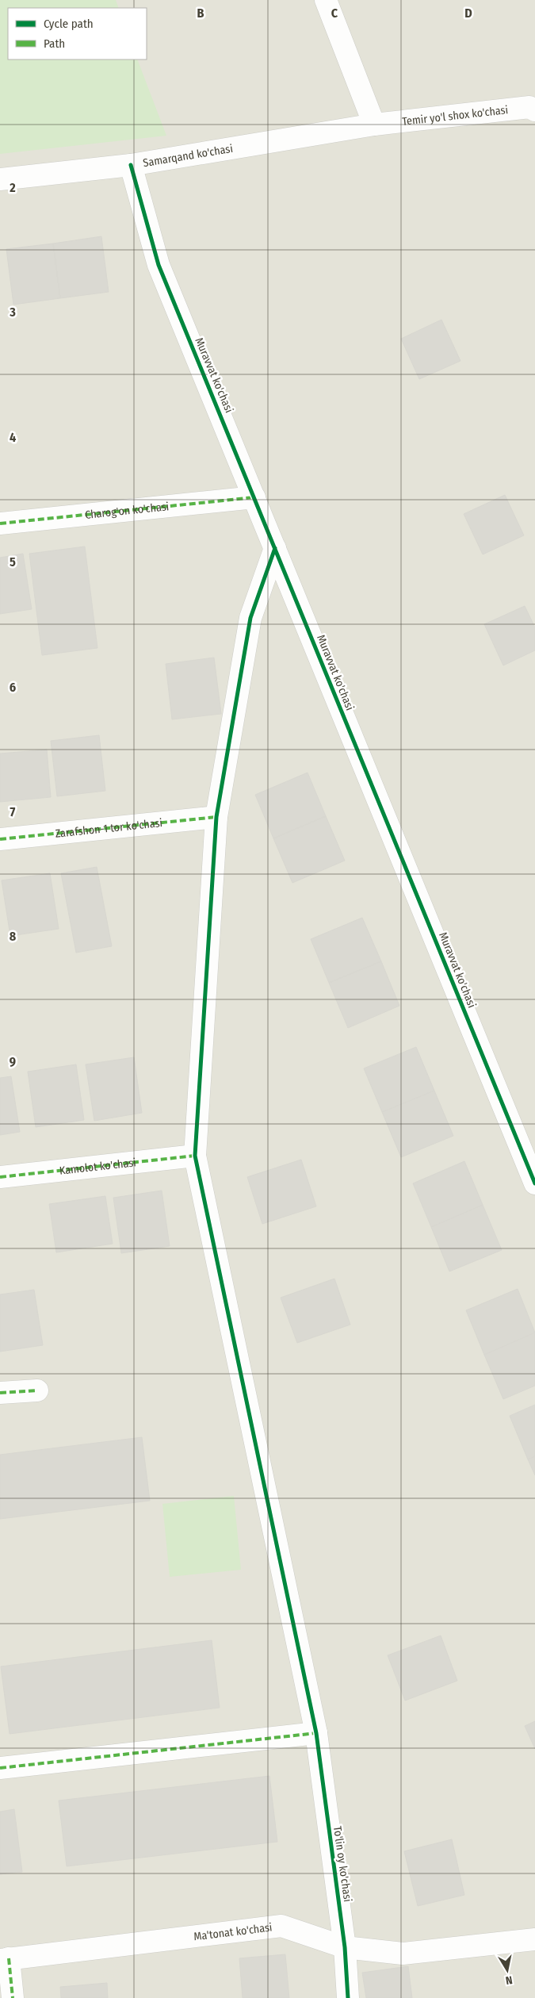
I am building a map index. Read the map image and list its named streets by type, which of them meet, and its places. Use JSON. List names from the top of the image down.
{
  "streets": {
    "street": [
      "Temir yo'l shox ko'chasi",
      "Samarqand ko'chasi",
      "Muravvat ko'chasi",
      "Charog'on ko'chasi",
      "Zarafshon-1 tor ko'chasi",
      "Kamolot ko'chasi",
      "To'lin oy ko'chasi",
      "Ma'tonat ko'chasi"
    ]
  },
  "crossings": [
    ["Temir yo'l shox ko'chasi", "Samarqand ko'chasi"],
    ["Samarqand ko'chasi", "Muravvat ko'chasi"],
    ["Muravvat ko'chasi", "Charog'on ko'chasi"],
    ["Muravvat ko'chasi", "To'lin oy ko'chasi"],
    ["Zarafshon-1 tor ko'chasi", "To'lin oy ko'chasi"],
    ["Kamolot ko'chasi", "To'lin oy ko'chasi"],
    ["To'lin oy ko'chasi", "Ma'tonat ko'chasi"]
  ],
  "legend": ["Cycle path", "Path"],
  "north": "bottom",
  "grid": {
    "columns": ["B", "C", "D"],
    "rows": [
      "2",
      "3",
      "4",
      "5",
      "6",
      "7",
      "8",
      "9"
    ]
  }
}
